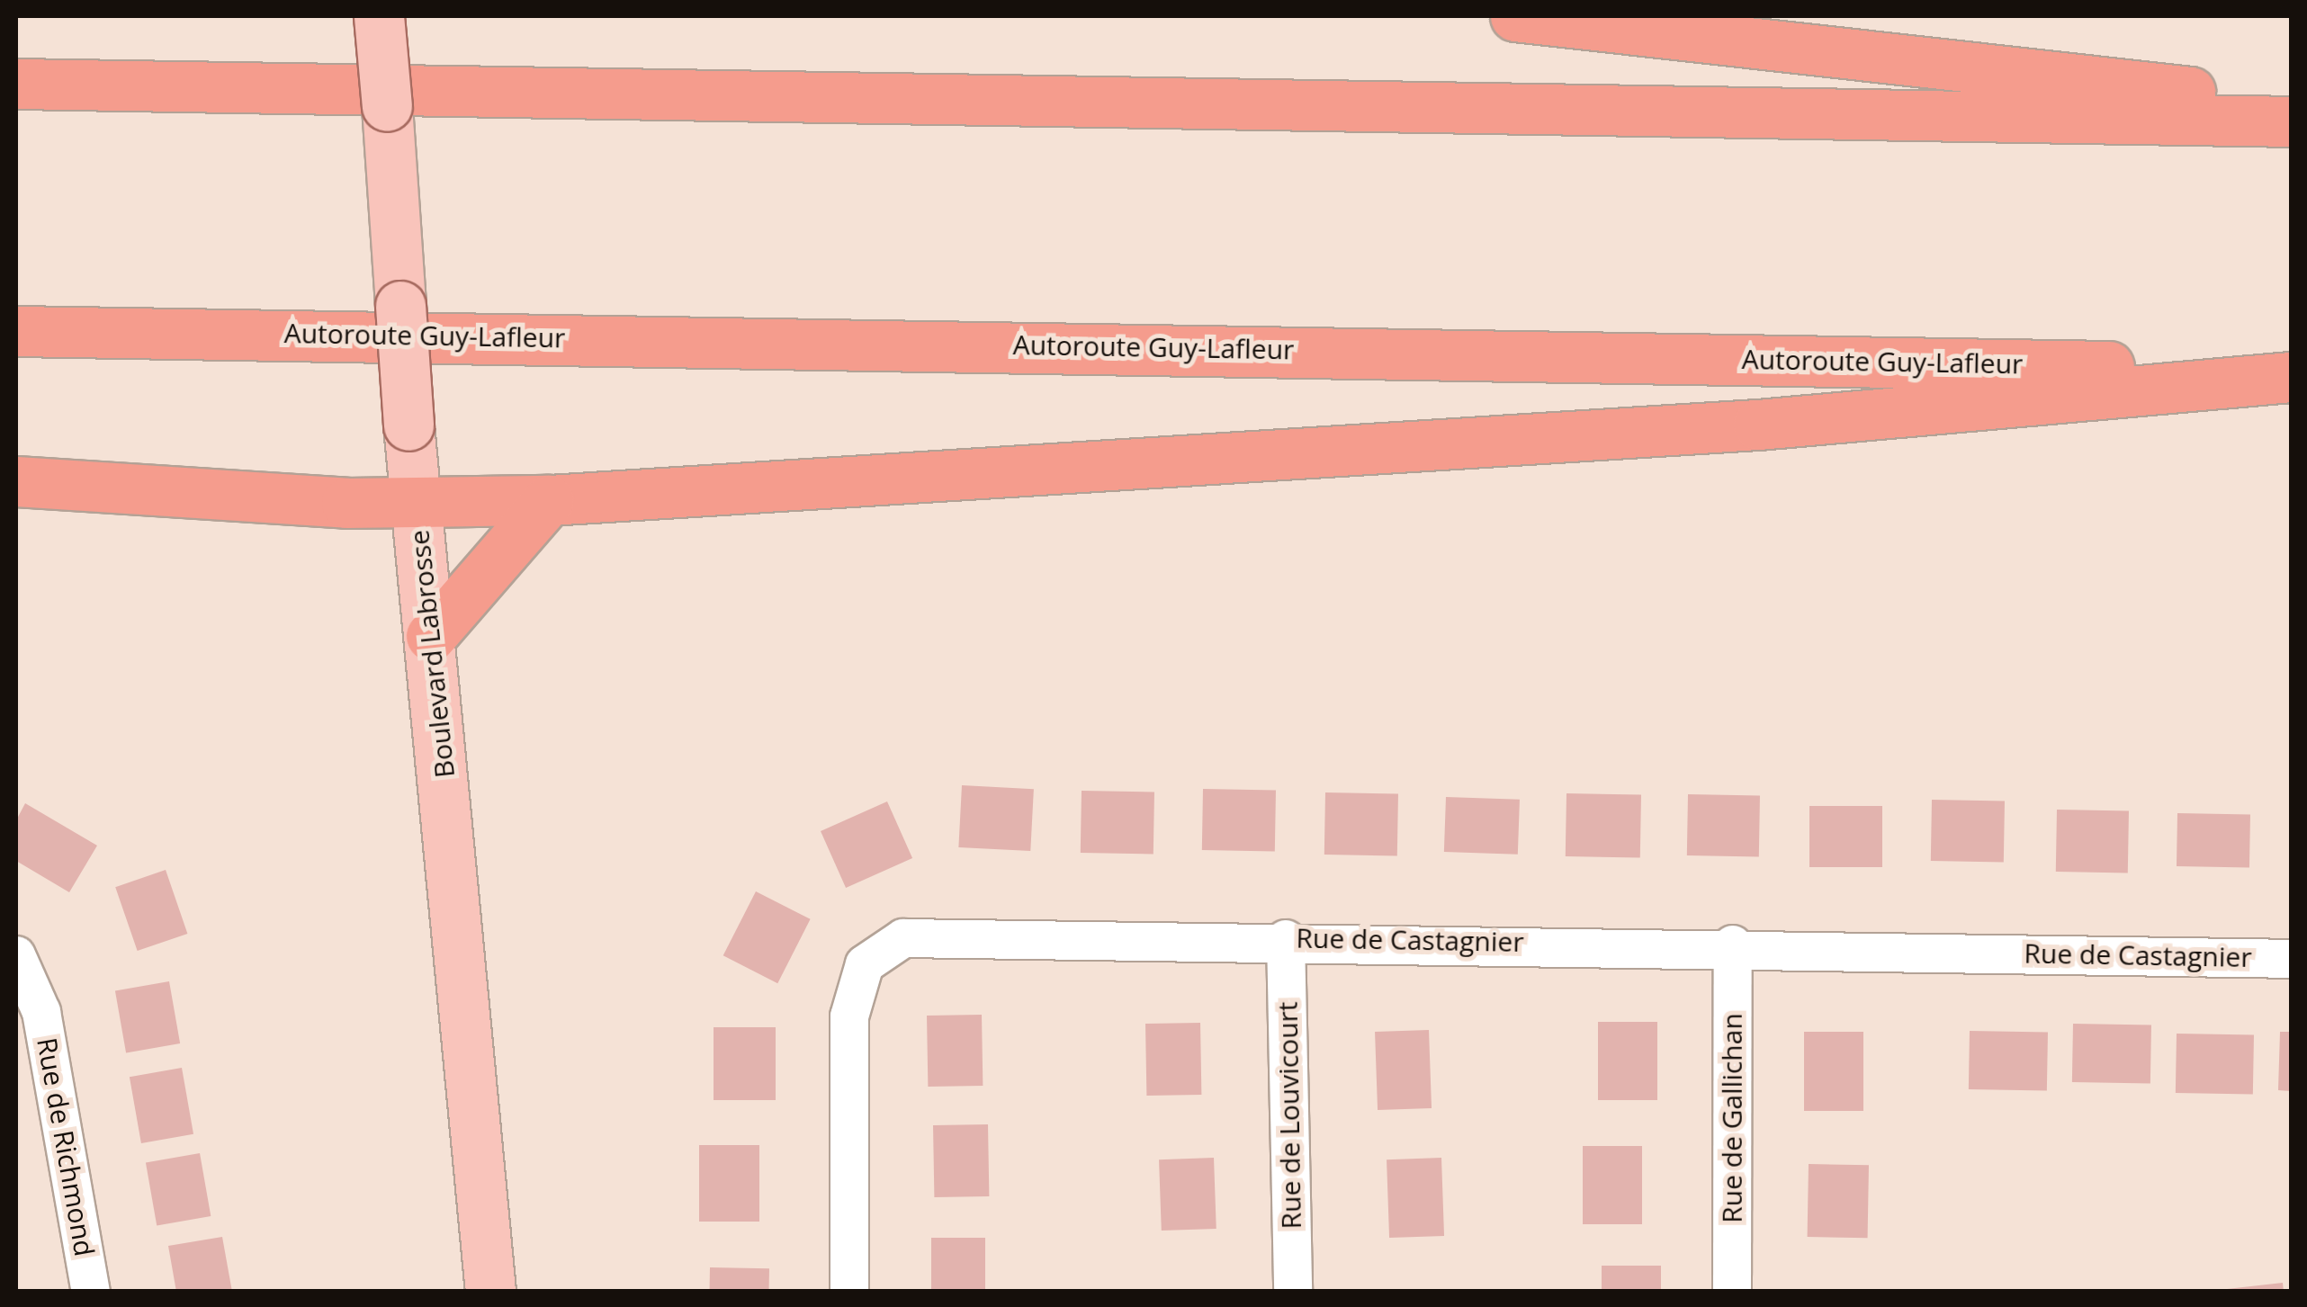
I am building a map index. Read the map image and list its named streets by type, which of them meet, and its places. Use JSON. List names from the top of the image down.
{
  "streets": {
    "highway": ["Autoroute Guy-Lafleur"],
    "main road": ["Boulevard Labrosse"],
    "street": [
      "Rue de Castagnier",
      "Rue de Louvicourt",
      "Rue de Gallichan",
      "Rue de Richmond"
    ]
  },
  "crossings": [
    ["Rue de Castagnier", "Rue de Louvicourt"],
    ["Rue de Castagnier", "Rue de Gallichan"]
  ]
}
